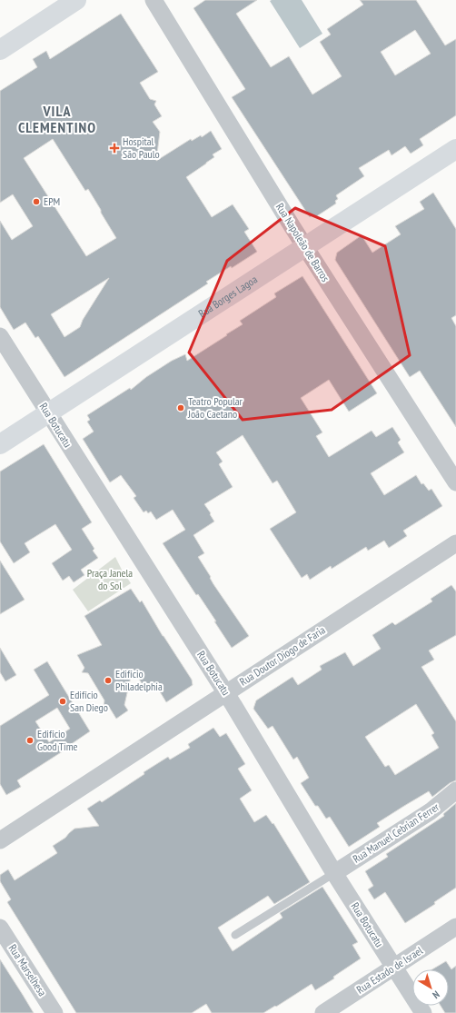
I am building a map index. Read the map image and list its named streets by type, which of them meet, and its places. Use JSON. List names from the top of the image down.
{
  "streets": {
    "street": [
      "Rua Napoleão de Barros",
      "Rua Borges Lagoa",
      "Rua Botucatu",
      "Rua Doutor Diogo de Faria",
      "Rua Manuel Cebrian Ferrer",
      "Rua Marselhesa",
      "Rua Estado de Israel"
    ]
  },
  "crossings": [
    ["Rua Napoleão de Barros", "Rua Borges Lagoa"],
    ["Rua Borges Lagoa", "Rua Botucatu"],
    ["Rua Botucatu", "Rua Doutor Diogo de Faria"],
    ["Rua Botucatu", "Rua Manuel Cebrian Ferrer"],
    ["Rua Botucatu", "Rua Estado de Israel"]
  ],
  "districts": ["VILA CLEMENTINO"],
  "parks": ["Praça Janela do Sol"],
  "places": {
    "health": ["Hospital São Paulo"],
    "other": [
      "EPM",
      "Teatro Popular João Caetano",
      "Edifício Philadelphia",
      "Edifício San Diego",
      "Edifício Good Time"
    ]
  },
  "north": "bottom right"
}
